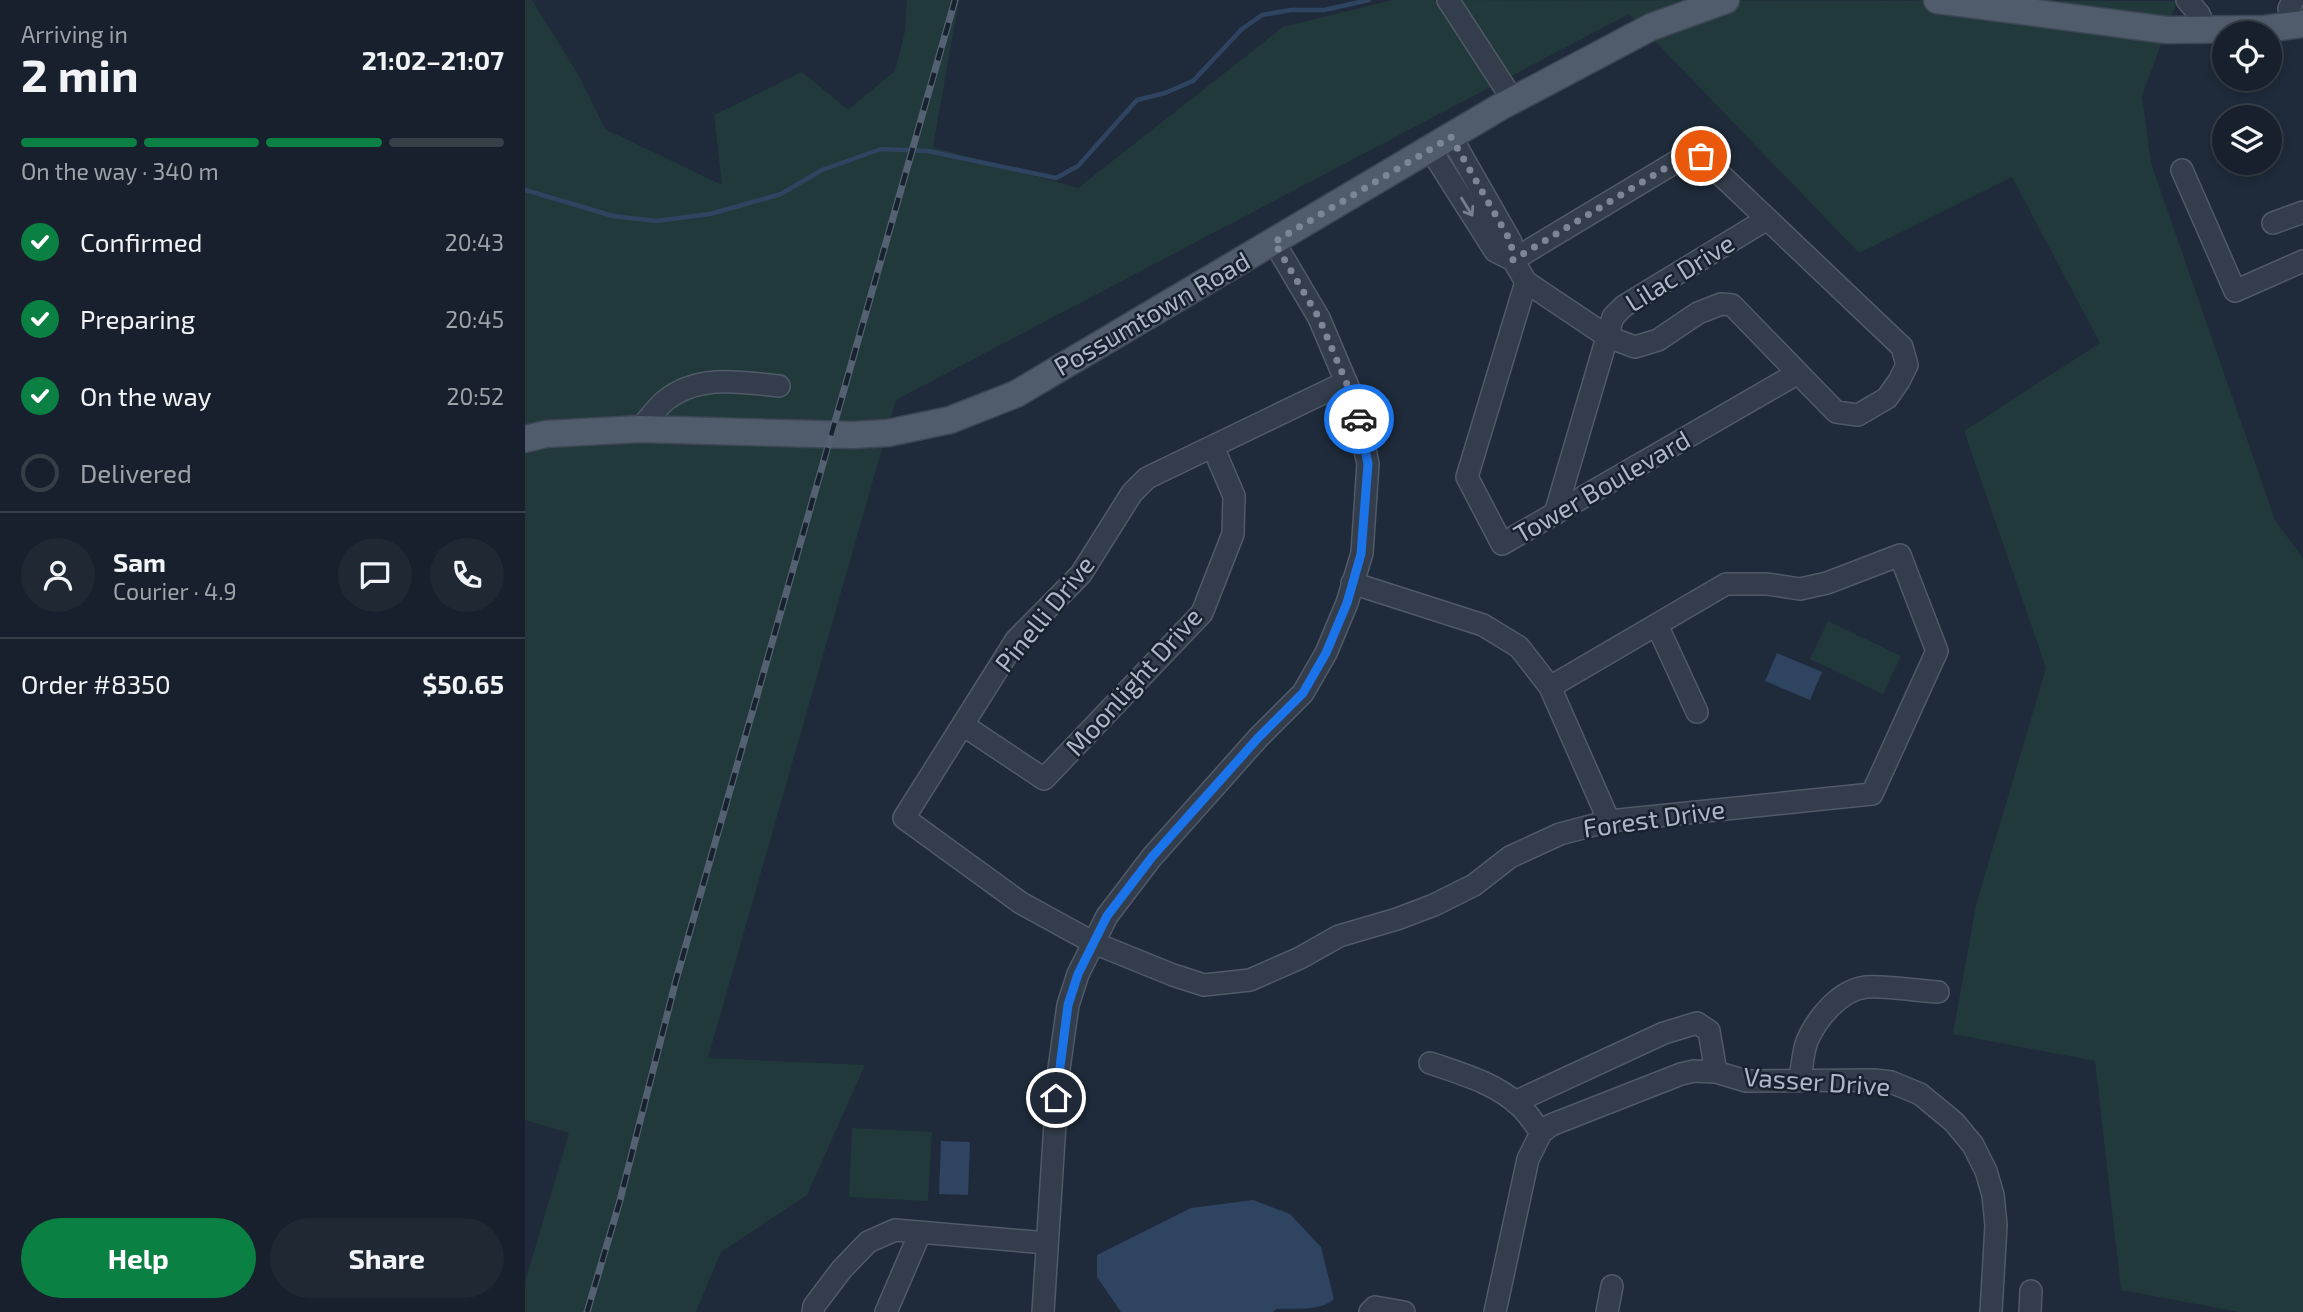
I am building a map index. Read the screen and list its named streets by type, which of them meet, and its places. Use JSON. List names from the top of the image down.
{
  "streets": {
    "main road": ["Possumtown Road"],
    "street": [
      "Lilac Drive",
      "Tower Boulevard",
      "Pinelli Drive",
      "Moonlight Drive",
      "Forest Drive",
      "Vasser Drive"
    ]
  },
  "crossings": [
    ["Lilac Drive", "Tower Boulevard"],
    ["Pinelli Drive", "Moonlight Drive"],
    ["Pinelli Drive", "Forest Drive"]
  ],
  "page": {
    "heading": ["2 min", "Arriving in", "21:02–21:07"],
    "panel": [
      "Sam",
      "Courier · 4.9",
      "Order #8350",
      "$50.65"
    ],
    "bar": "On the way · 340 m",
    "list": [
      ["Confirmed", "20:43"],
      ["Preparing", "20:45"],
      ["On the way", "20:52"],
      "Delivered"
    ],
    "buttons": ["Help", "Share"]
  }
}
